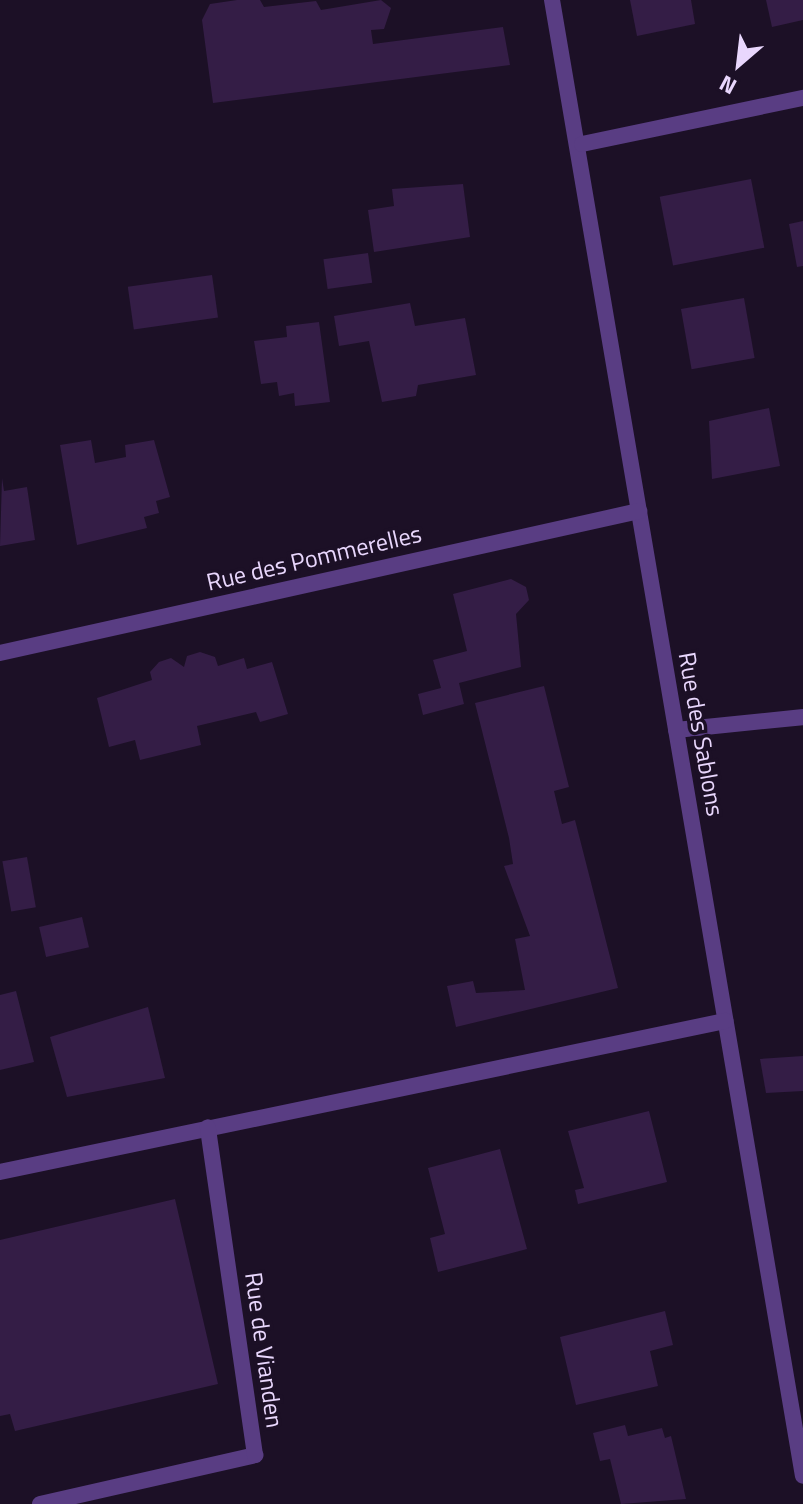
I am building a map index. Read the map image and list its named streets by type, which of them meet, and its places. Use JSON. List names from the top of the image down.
{
  "streets": {
    "street": ["Rue des Pommerelles", "Rue des Sablons", "Rue de Vianden"]
  },
  "crossings": [
    ["Rue des Pommerelles", "Rue des Sablons"]
  ],
  "north": "bottom left"
}
